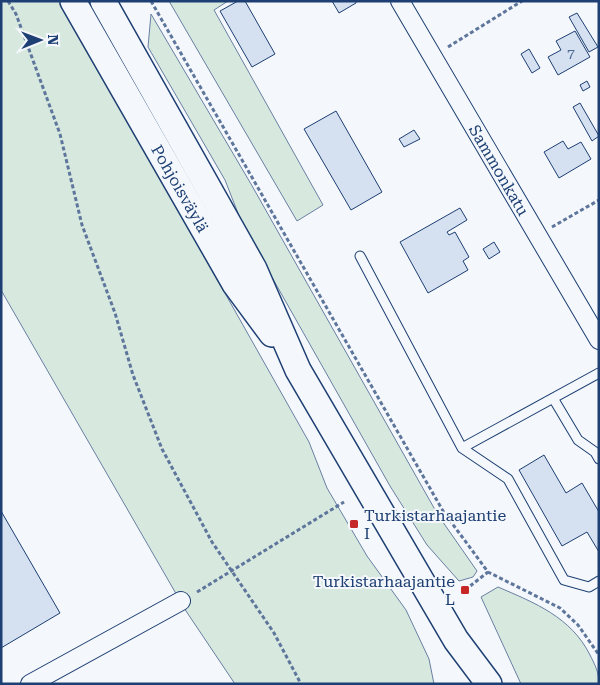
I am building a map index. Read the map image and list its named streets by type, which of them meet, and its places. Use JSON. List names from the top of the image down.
{
  "streets": {
    "main road": ["Pohjoisväylä"],
    "street": ["Sammonkatu"]
  },
  "places": {
    "transit": ["Turkistarhaajantie I", "Turkistarhaajantie L"]
  },
  "house_numbers": ["7"],
  "north": "right"
}
